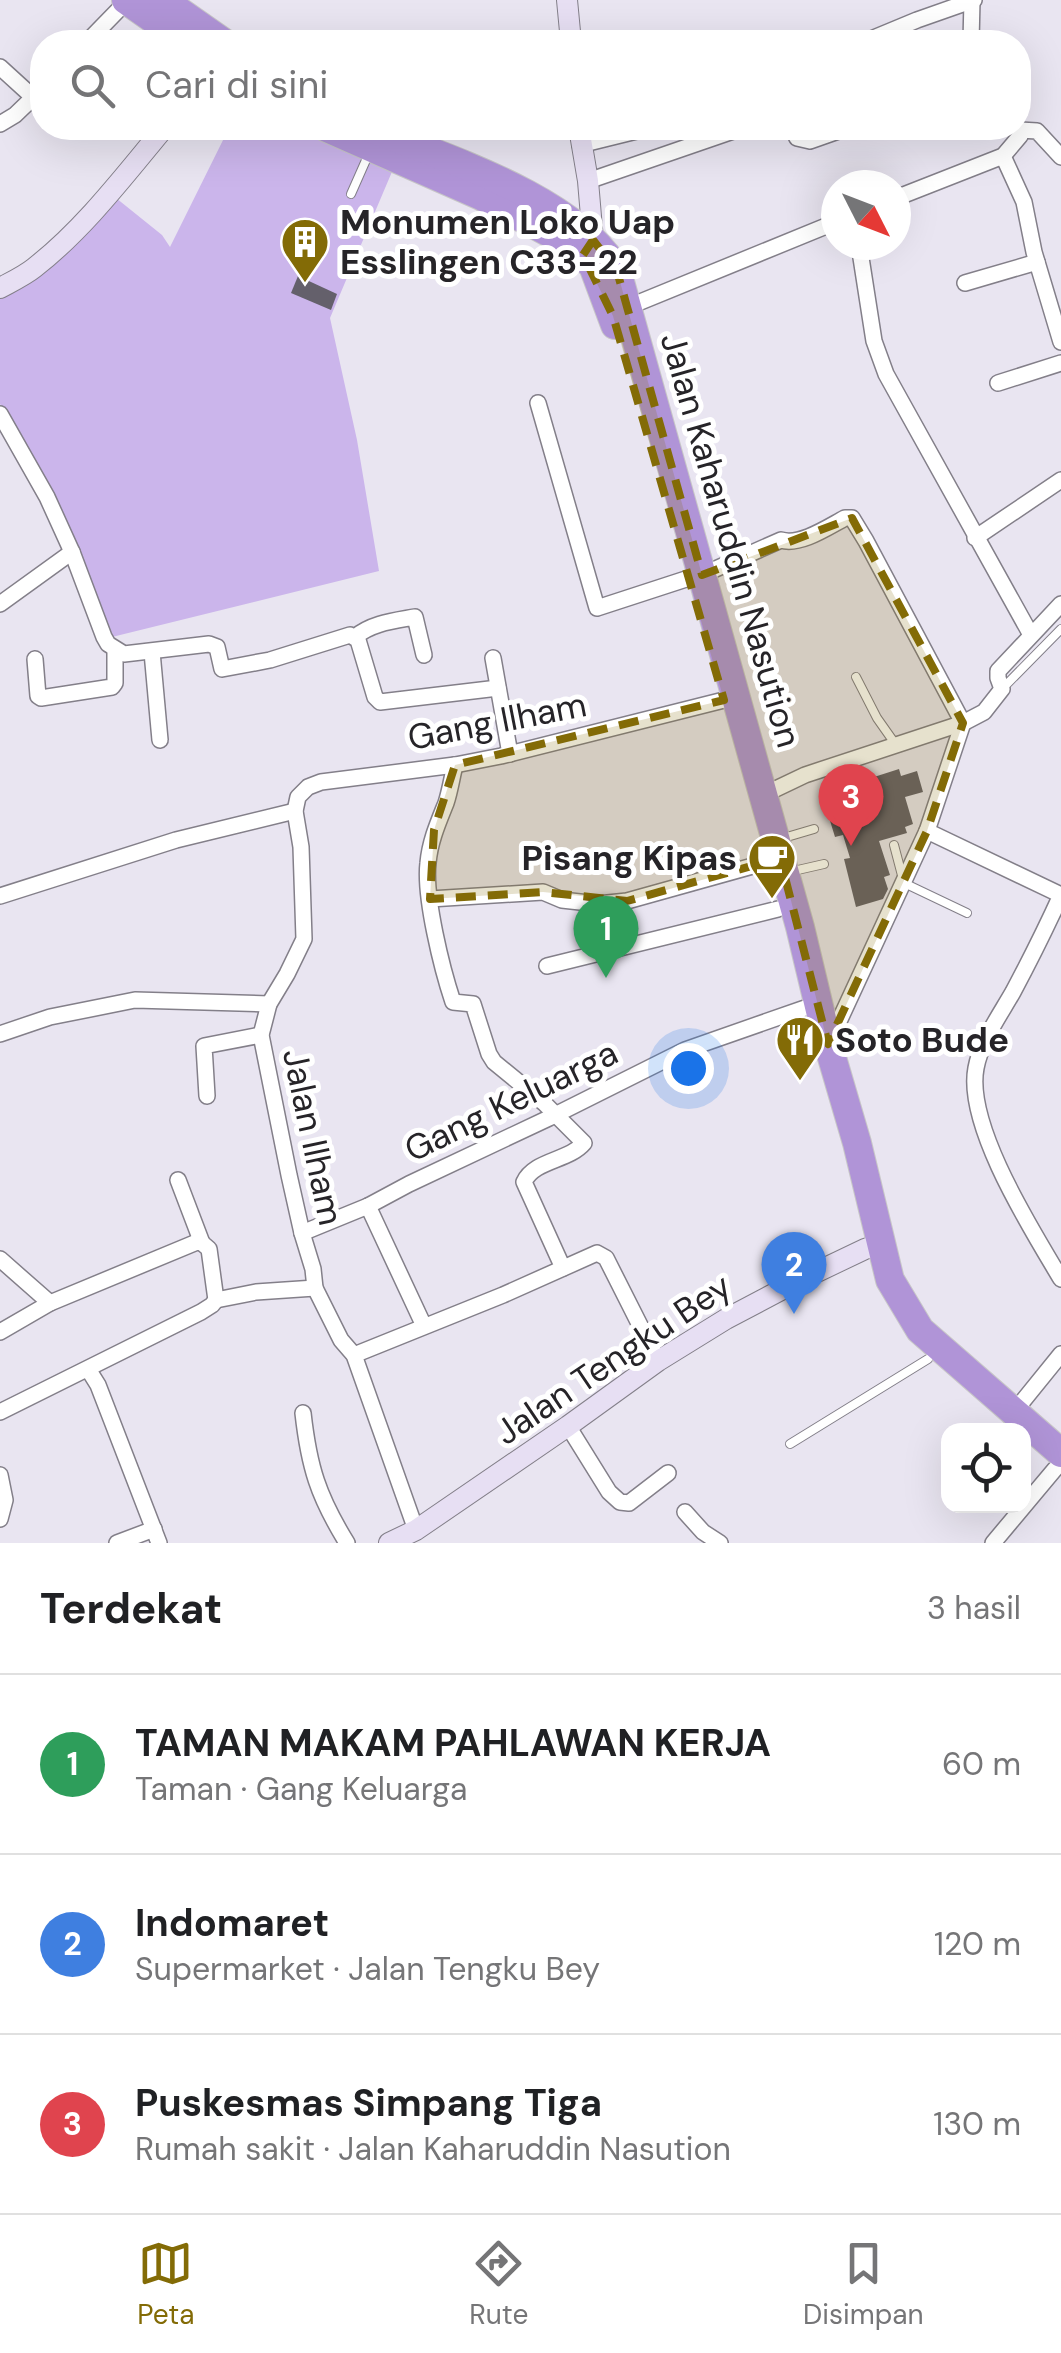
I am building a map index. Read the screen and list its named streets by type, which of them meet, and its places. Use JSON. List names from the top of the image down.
{
  "streets": {
    "highway": ["Jalan Kaharuddin Nasution"],
    "main road": ["Jalan Tengku Bey"],
    "street": ["Gang Ilham", "Gang Keluarga", "Jalan Ilham"]
  },
  "crossings": [
    ["Jalan Kaharuddin Nasution", "Gang Ilham"],
    ["Jalan Kaharuddin Nasution", "Gang Keluarga"],
    ["Jalan Kaharuddin Nasution", "Jalan Tengku Bey"],
    ["Gang Ilham", "Jalan Ilham"],
    ["Gang Keluarga", "Jalan Ilham"],
    ["Jalan Ilham", "Jalan Tengku Bey"]
  ],
  "places": {
    "building": ["Monumen Loko Uap Esslingen C33-22"],
    "cafe": ["Pisang Kipas"],
    "restaurant": ["Soto Bude"]
  },
  "north": "bottom right",
  "page": {
    "search": "Cari di sini",
    "pins": ["3", "1", "2"],
    "heading": ["Terdekat", "3 hasil"],
    "list": [
      {
        "mark": "1",
        "name": "TAMAN MAKAM PAHLAWAN KERJA",
        "note": "Taman · Gang Keluarga",
        "value": "60 m"
      },
      {
        "mark": "2",
        "name": "Indomaret",
        "note": "Supermarket · Jalan Tengku Bey",
        "value": "120 m"
      },
      {
        "mark": "3",
        "name": "Puskesmas Simpang Tiga",
        "note": "Rumah sakit · Jalan Kaharuddin Nasution",
        "value": "130 m"
      }
    ],
    "nav": ["Peta", "Rute", "Disimpan"]
  }
}
